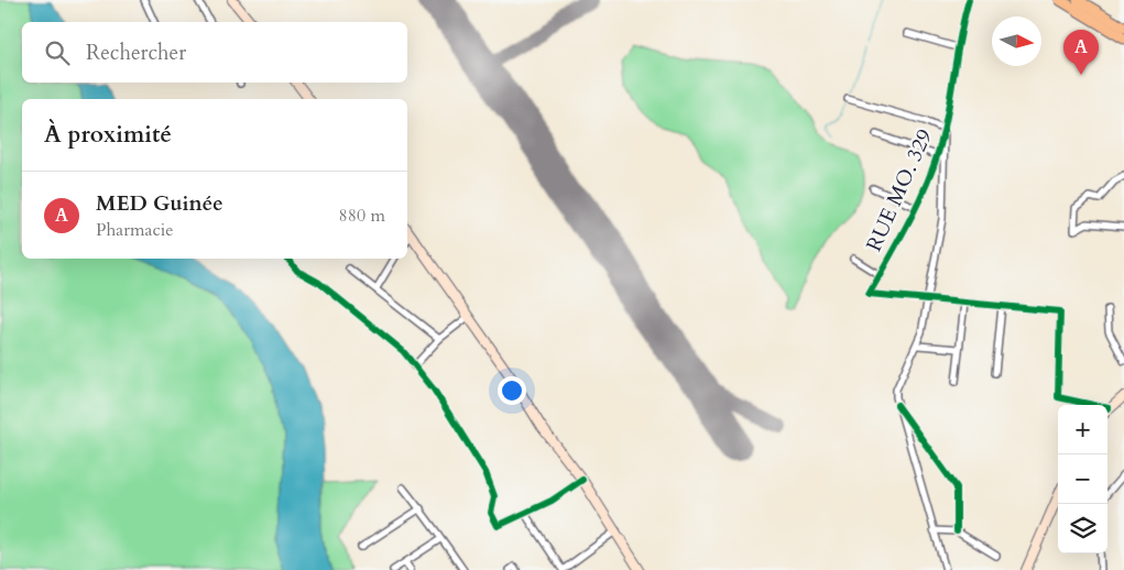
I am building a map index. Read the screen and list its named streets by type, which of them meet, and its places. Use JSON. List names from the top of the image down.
{
  "streets": {
    "street": ["RUE MO. 329"]
  },
  "north": "right",
  "page": {
    "search": "Rechercher",
    "pins": "A",
    "heading": "À proximité",
    "list": [
      {
        "mark": "A",
        "name": "MED Guinée",
        "note": "Pharmacie",
        "value": "880 m"
      }
    ],
    "map_buttons": ["+", "−"]
  }
}
